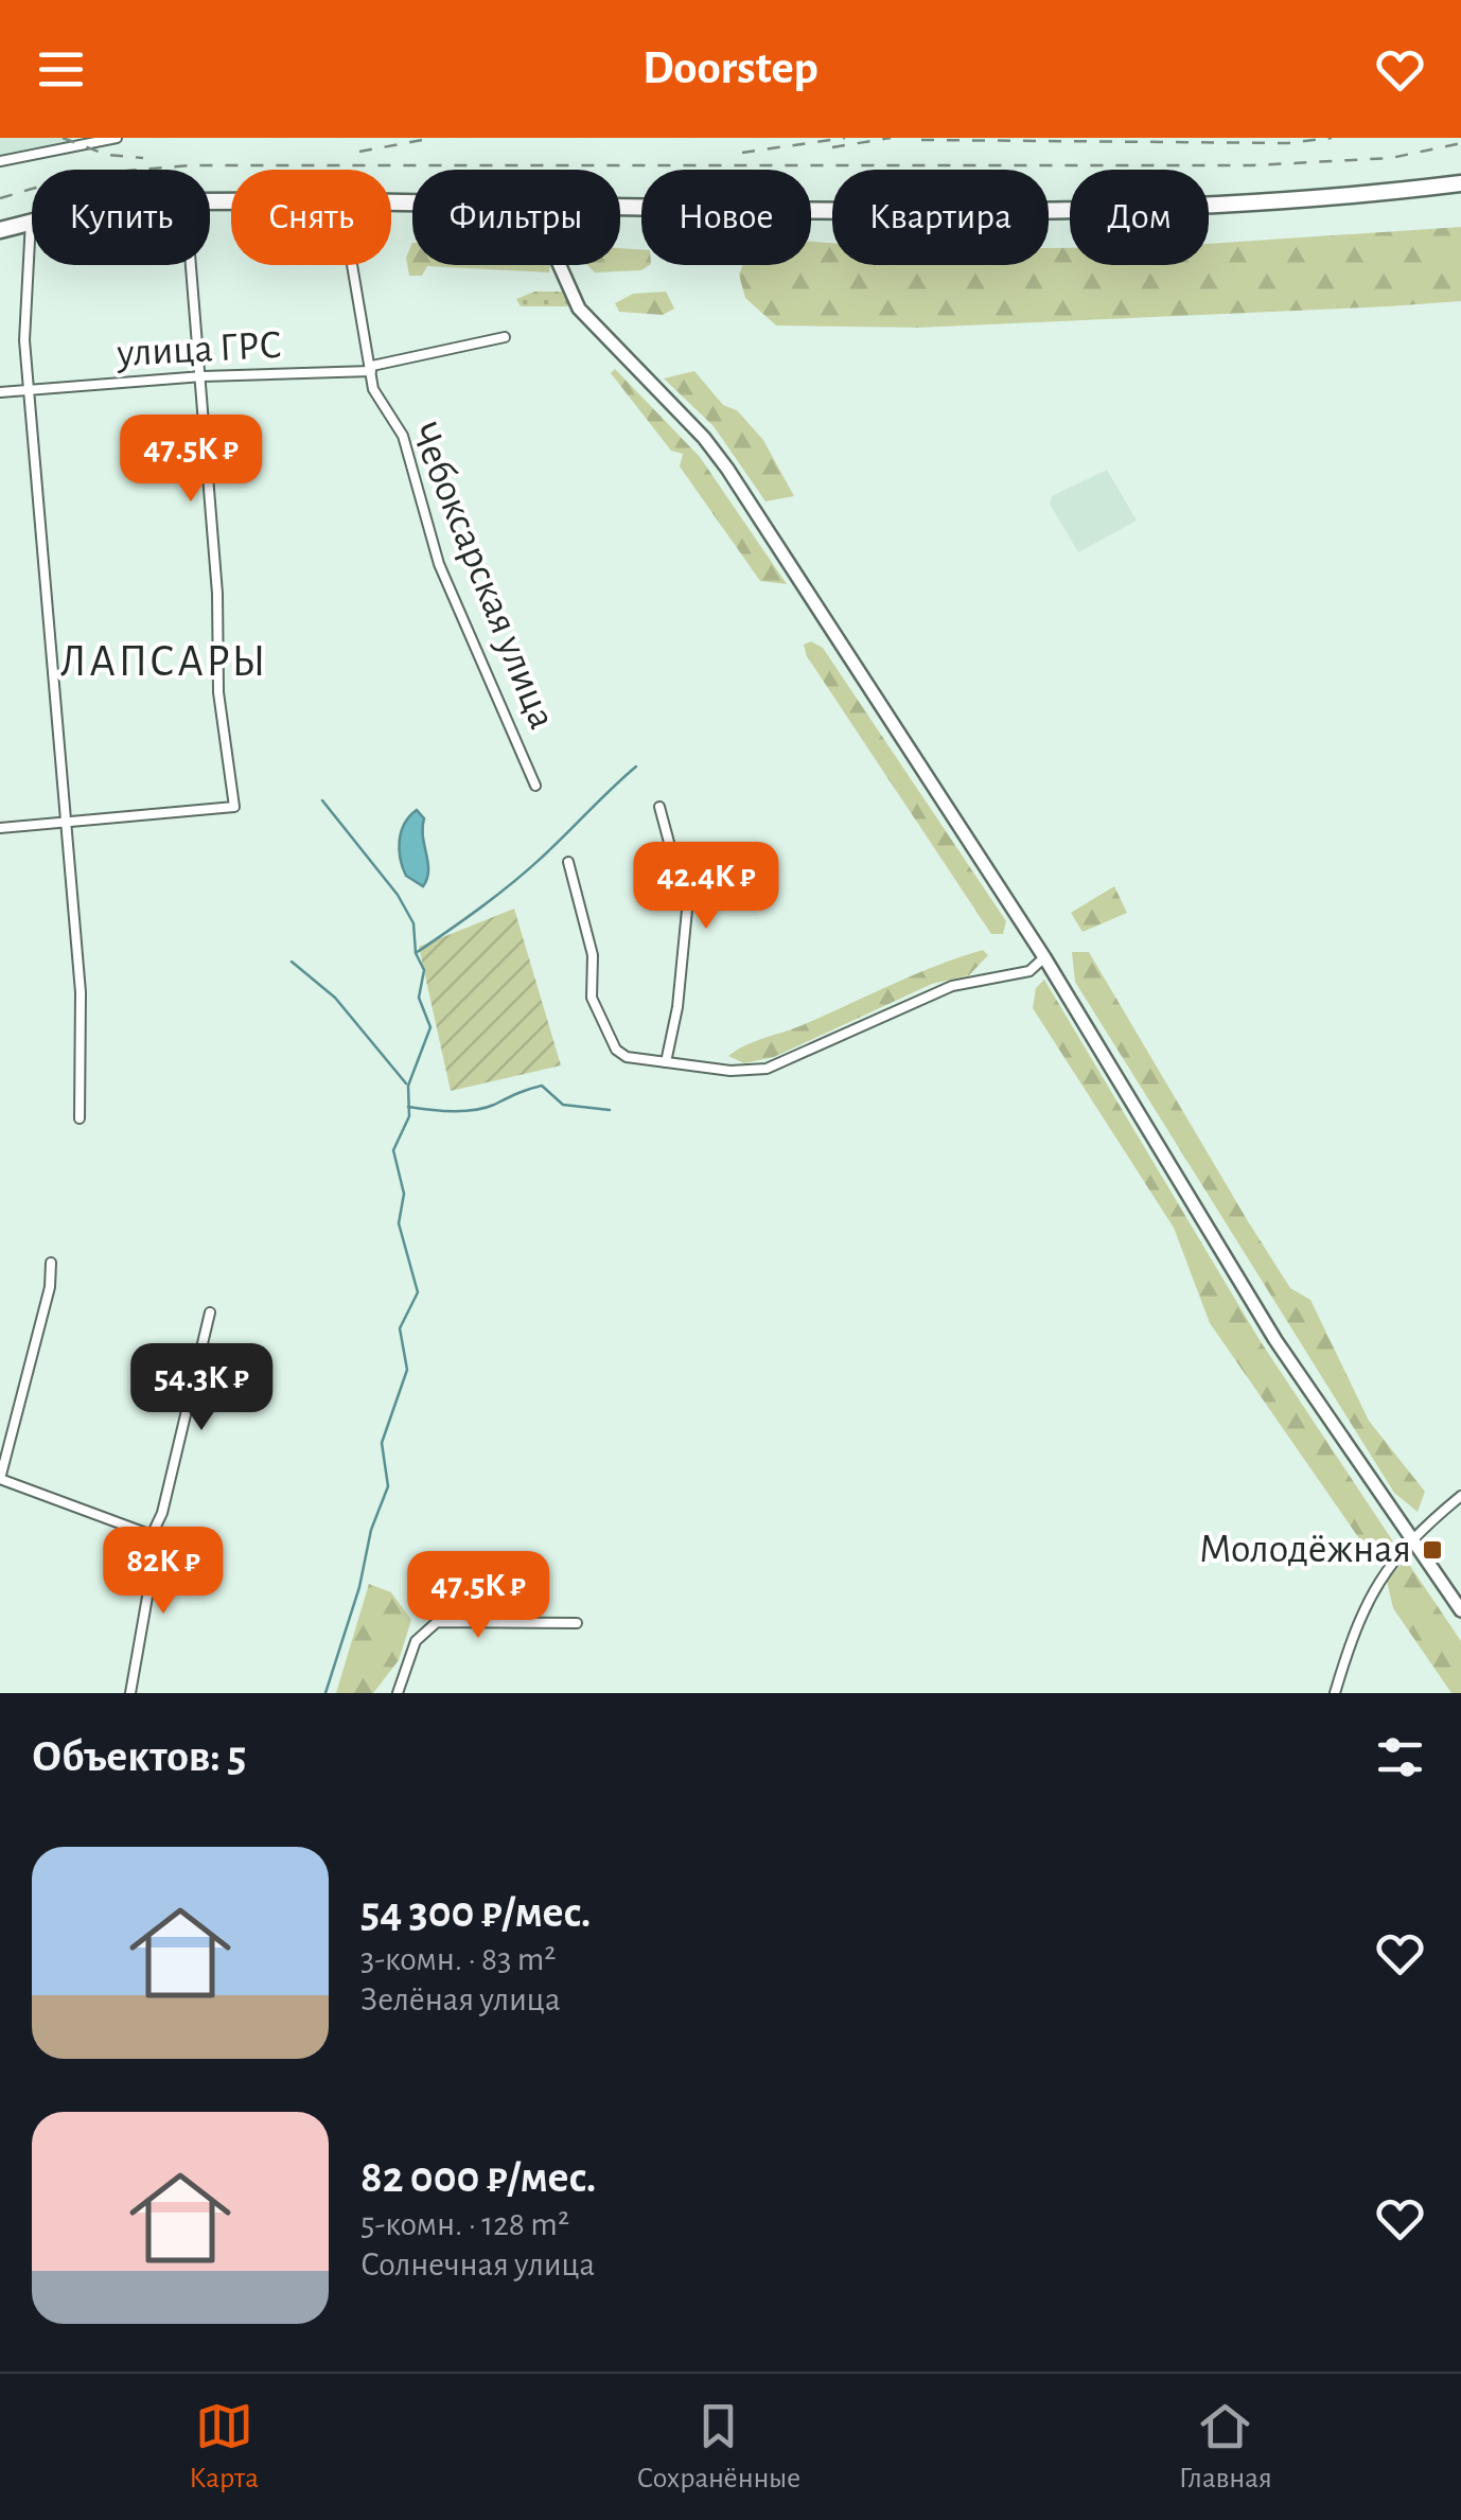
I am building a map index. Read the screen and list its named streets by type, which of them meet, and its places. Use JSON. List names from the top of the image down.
{
  "streets": {
    "street": ["улица ГРС", "Чебоксарская улица"]
  },
  "crossings": [
    ["улица ГРС", "Чебоксарская улица"]
  ],
  "districts": ["ЛАПСАРЫ"],
  "places": {
    "transit": ["Молодёжная"]
  },
  "page": {
    "header": "Doorstep",
    "chip": [
      "Купить",
      "Снять",
      "Фильтры",
      "Новое",
      "Квартира",
      "Дом"
    ],
    "price": [
      "47.5K ₽",
      "42.4K ₽",
      "54.3K ₽",
      "82K ₽",
      "47.5K ₽"
    ],
    "heading": "Объектов: 5",
    "list": [
      {
        "name": "54 300 ₽/мес.",
        "note": "3-комн. · 83 m² · Зелёная улица"
      },
      {
        "name": "82 000 ₽/мес.",
        "note": "5-комн. · 128 m² · Солнечная улица"
      }
    ],
    "tabs": ["Карта", "Сохранённые", "Главная"]
  }
}
